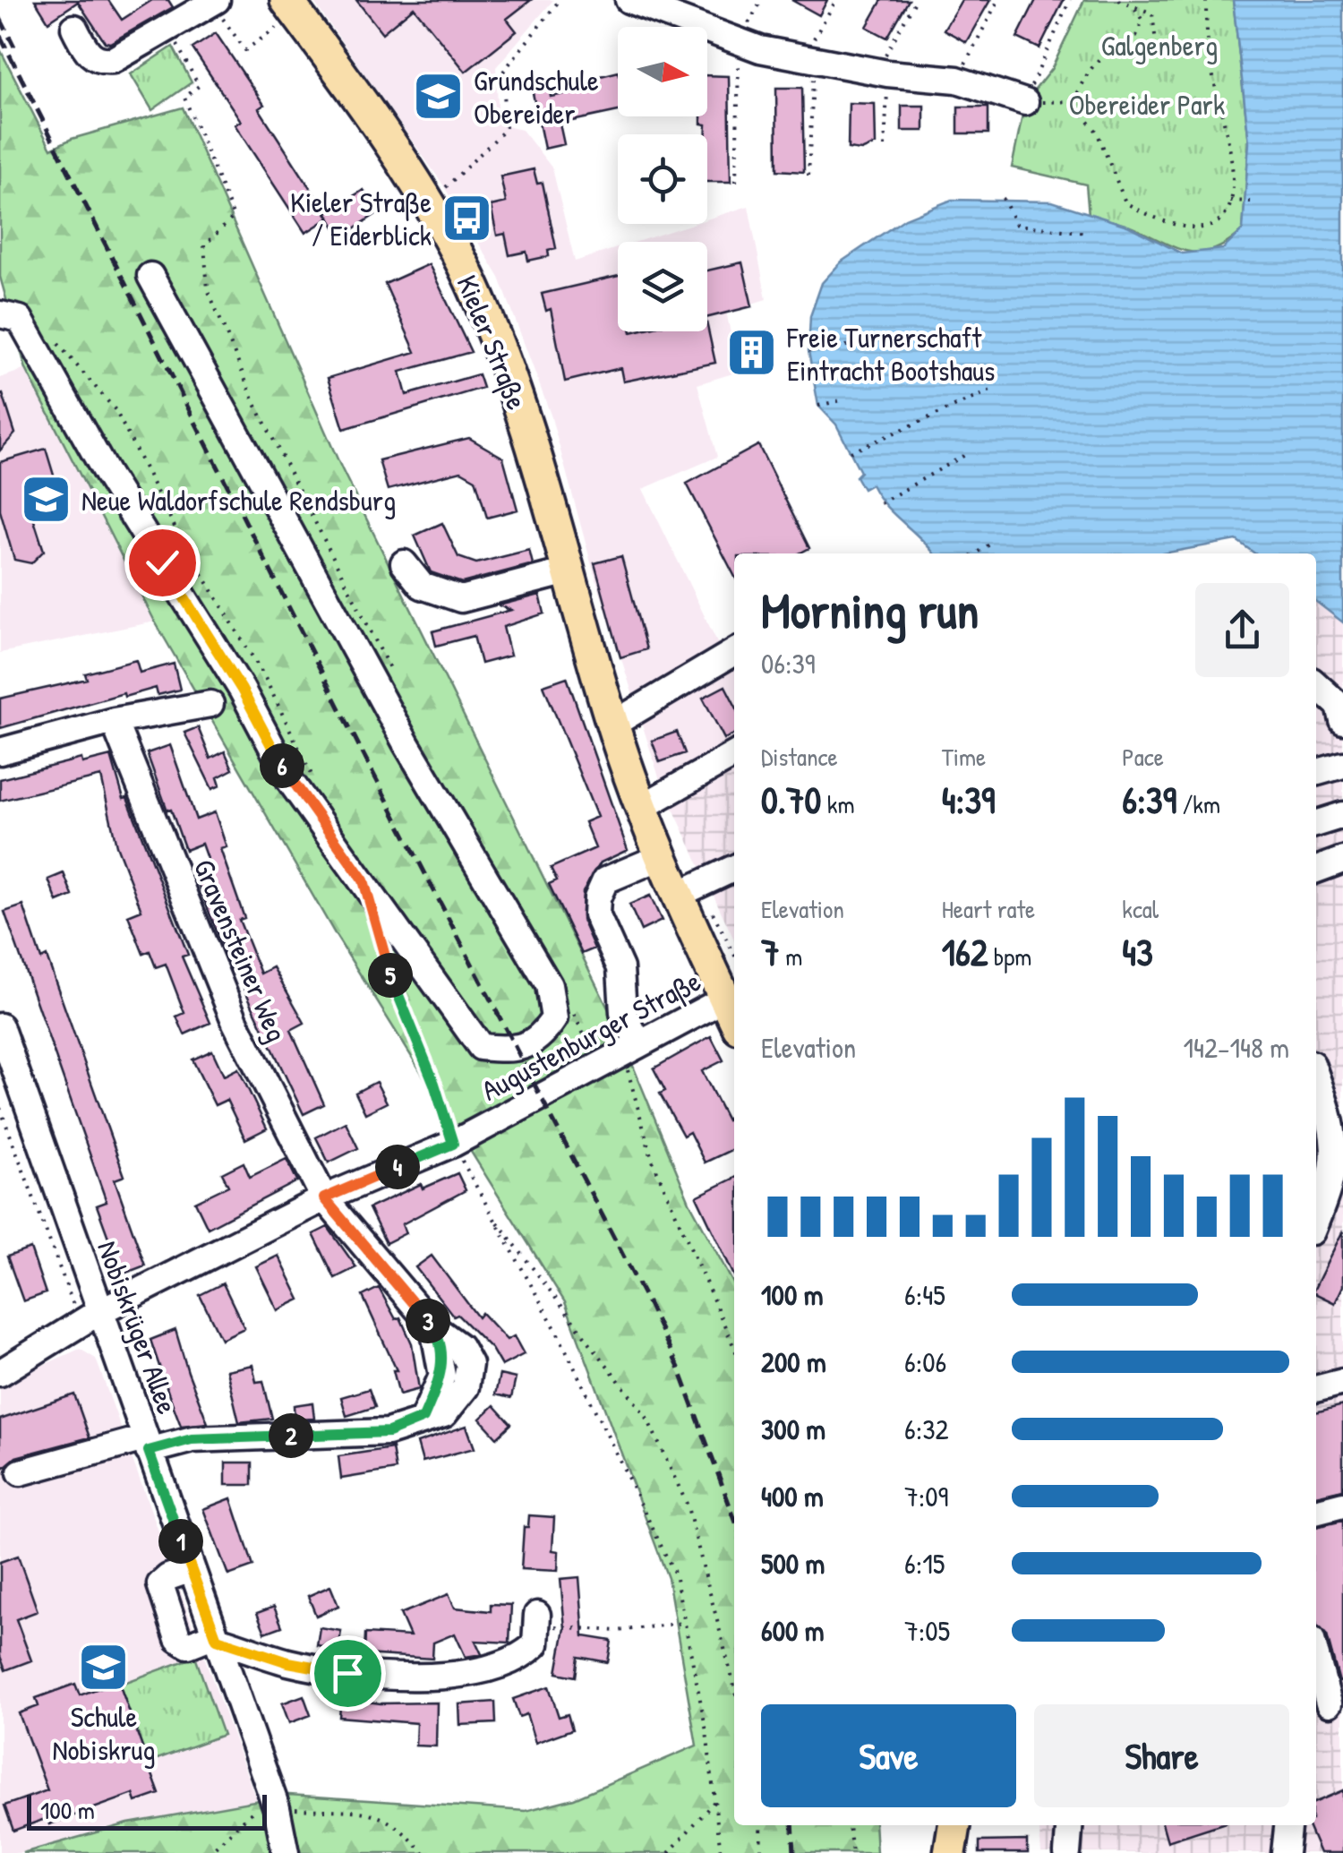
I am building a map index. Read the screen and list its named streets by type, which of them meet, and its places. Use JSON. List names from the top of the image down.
{
  "streets": {
    "main road": ["Kieler Straße"],
    "street": ["Gravensteiner Weg", "Augustenburger Straße", "Nobiskrüger Allee"]
  },
  "crossings": [
    ["Kieler Straße", "Augustenburger Straße"],
    ["Gravensteiner Weg", "Augustenburger Straße"],
    ["Gravensteiner Weg", "Nobiskrüger Allee"],
    ["Augustenburger Straße", "Nobiskrüger Allee"]
  ],
  "parks": ["Galgenberg", "Obereider Park"],
  "places": {
    "school or university": ["Grundschule Obereider", "Neue Waldorfschule Rendsburg", "Schule Nobiskrug"],
    "bus stop": ["Kieler Straße / Eiderblick"],
    "building": ["Freie Turnerschaft Eintracht Bootshaus"]
  },
  "scale_bar": "100 m",
  "north": "right",
  "page": {
    "heading": ["Morning run", "06:39"],
    "stats": [
      ["Distance", "0.70 km"],
      ["Time", "4:39"],
      ["Pace", "6:39 /km"],
      ["Elevation", "7 m"],
      ["Heart rate", "162 bpm"],
      ["kcal", "43"]
    ],
    "pins": [
      "6",
      "5",
      "4",
      "3",
      "2",
      "1"
    ],
    "chart": ["Elevation", "142–148 m"],
    "list": [
      {
        "name": "100 m",
        "note": "6:45"
      },
      {
        "name": "200 m",
        "note": "6:06"
      },
      {
        "name": "300 m",
        "note": "6:32"
      },
      {
        "name": "400 m",
        "note": "7:09"
      },
      {
        "name": "500 m",
        "note": "6:15"
      },
      {
        "name": "600 m",
        "note": "7:05"
      }
    ],
    "buttons": ["Save", "Share"],
    "scale": "100 m"
  }
}
